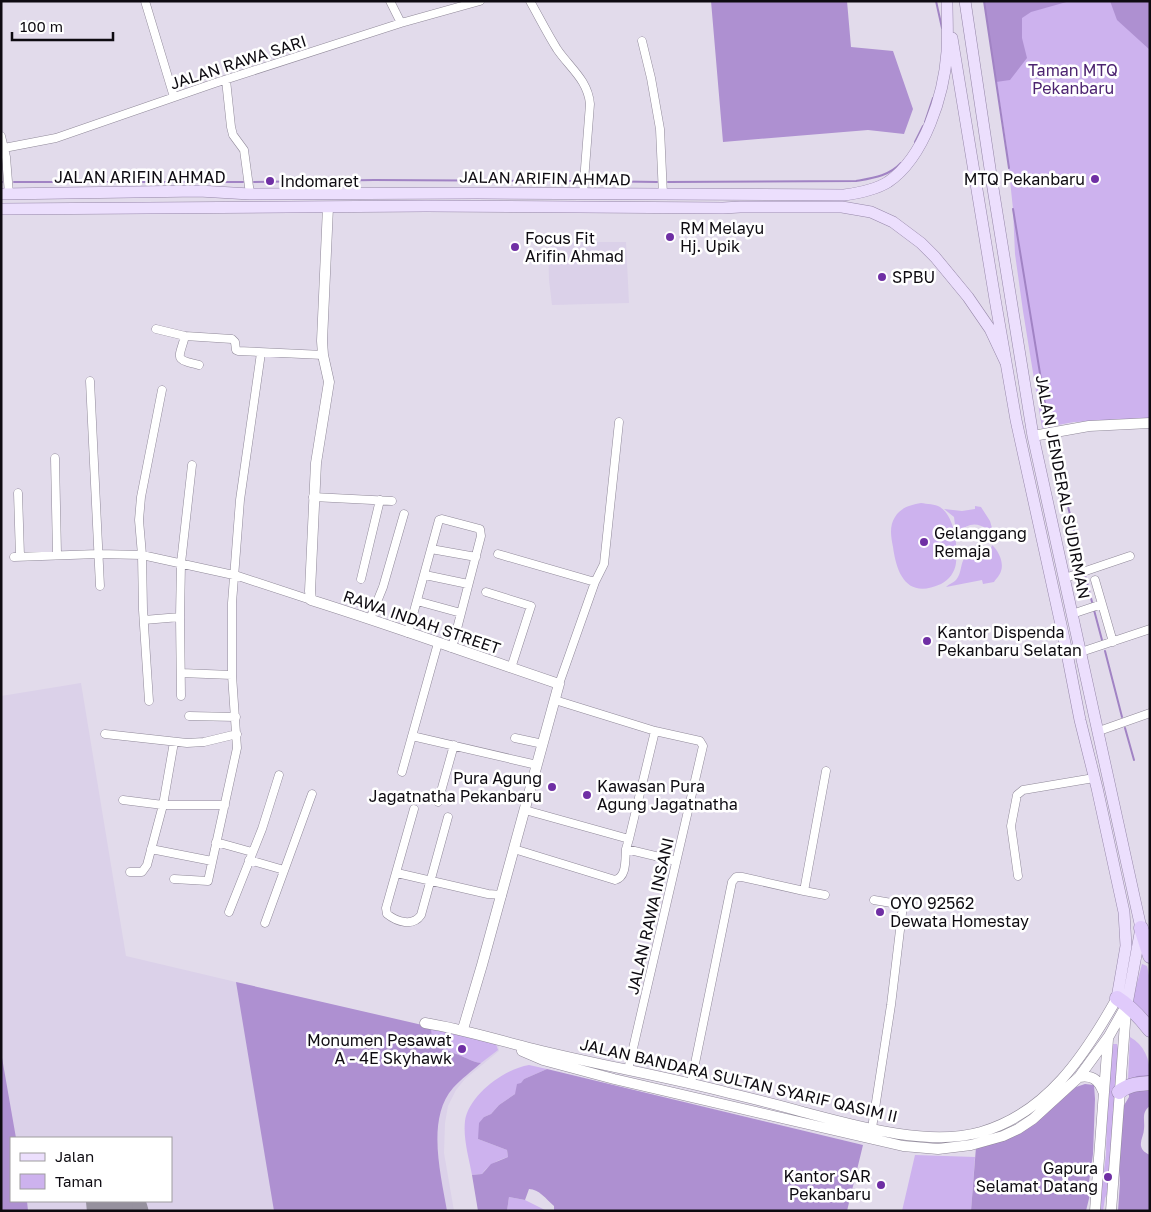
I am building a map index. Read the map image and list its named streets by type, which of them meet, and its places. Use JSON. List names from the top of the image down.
{
  "streets": {
    "main road": ["JALAN ARIFIN AHMAD", "JALAN JENDERAL SUDIRMAN"],
    "street": [
      "JALAN RAWA SARI",
      "RAWA INDAH STREET",
      "JALAN RAWA INSANI",
      "JALAN BANDARA SULTAN SYARIF QASIM II"
    ]
  },
  "crossings": [
    ["JALAN ARIFIN AHMAD", "JALAN JENDERAL SUDIRMAN"],
    ["JALAN JENDERAL SUDIRMAN", "JALAN BANDARA SULTAN SYARIF QASIM II"],
    ["JALAN RAWA INSANI", "JALAN BANDARA SULTAN SYARIF QASIM II"]
  ],
  "parks": ["Taman MTQ Pekanbaru"],
  "places": [
    "MTQ Pekanbaru",
    "Indomaret",
    "RM Melayu Hj. Upik",
    "Focus Fit Arifin Ahmad",
    "SPBU",
    "Gelanggang Remaja",
    "Kantor Dispenda Pekanbaru Selatan",
    "Pura Agung Jagatnatha Pekanbaru",
    "Kawasan Pura Agung Jagatnatha",
    "OYO 92562 Dewata Homestay",
    "Monumen Pesawat A - 4E Skyhawk",
    "Gapura Selamat Datang",
    "Kantor SAR Pekanbaru"
  ],
  "legend": ["Jalan", "Taman"],
  "scale_bar": "100 m"
}
